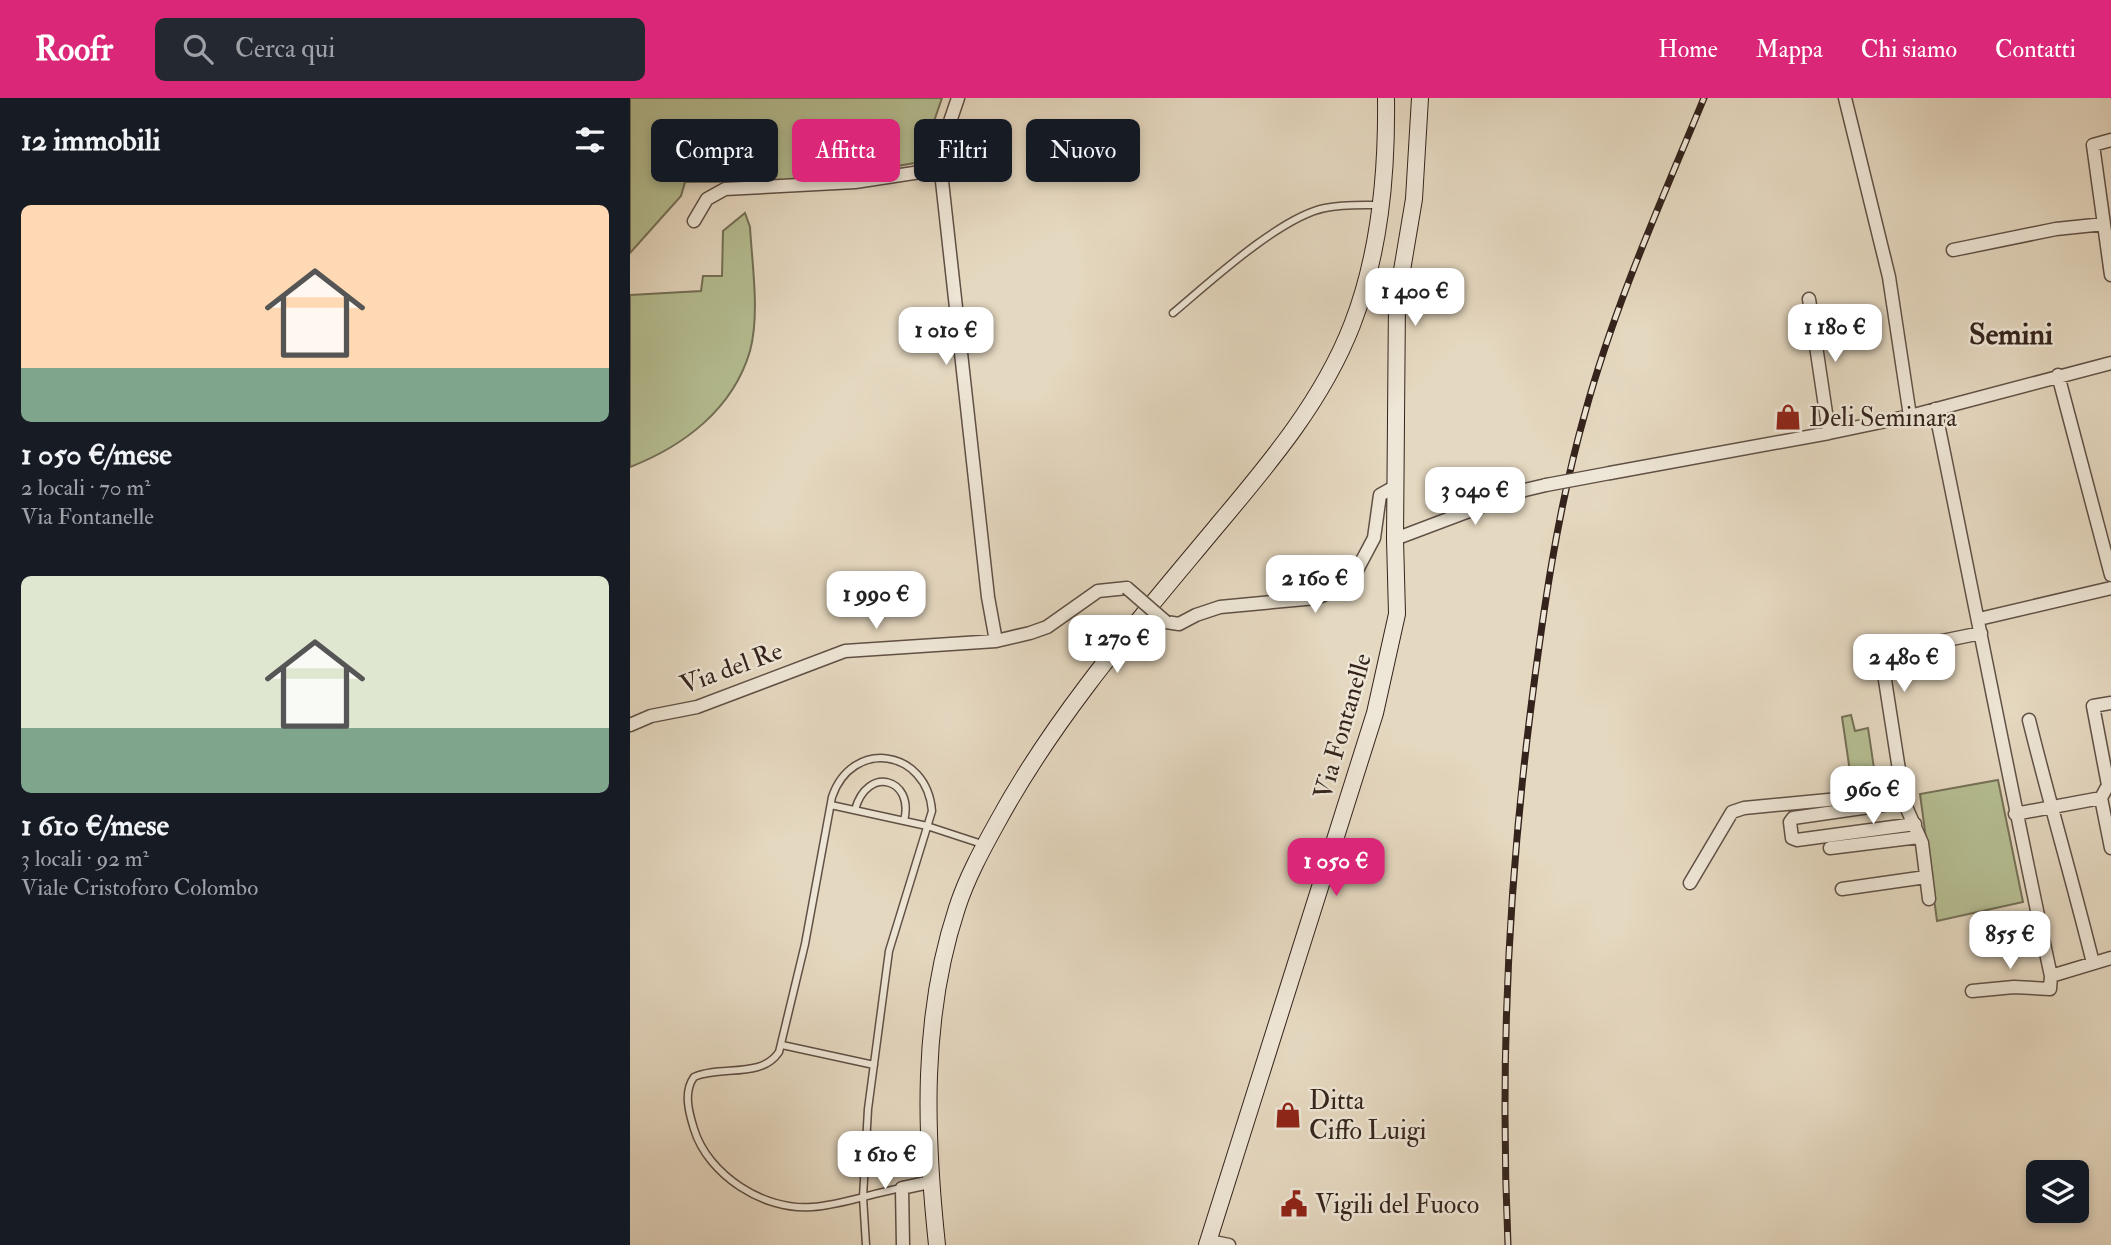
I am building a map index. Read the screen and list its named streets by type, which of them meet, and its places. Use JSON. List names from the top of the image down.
{
  "streets": {
    "main road": ["Via Fontanelle"],
    "street": ["Via del Re"]
  },
  "crossings": [
    ["Via del Re", "Via Fontanelle"]
  ],
  "districts": ["Semini"],
  "places": {
    "shop": ["Deli Seminara", "Ditta Ciffo Luigi"],
    "public building": ["Vigili del Fuoco"]
  },
  "page": {
    "header": "Roofr",
    "search": "Cerca qui",
    "nav": [
      "Home",
      "Mappa",
      "Chi siamo",
      "Contatti"
    ],
    "heading": "12 immobili",
    "chip": [
      "Compra",
      "Affitta",
      "Filtri",
      "Nuovo"
    ],
    "list": [
      {
        "name": "1 050 €/mese",
        "note": "2 locali · 70 m² · Via Fontanelle"
      },
      {
        "name": "1 610 €/mese",
        "note": "3 locali · 92 m² · Viale Cristoforo Colombo"
      }
    ],
    "price": [
      "1 400 €",
      "1 180 €",
      "1 010 €",
      "3 040 €",
      "2 160 €",
      "1 990 €",
      "1 270 €",
      "2 480 €",
      "960 €",
      "1 050 €",
      "855 €",
      "1 610 €"
    ]
  }
}
